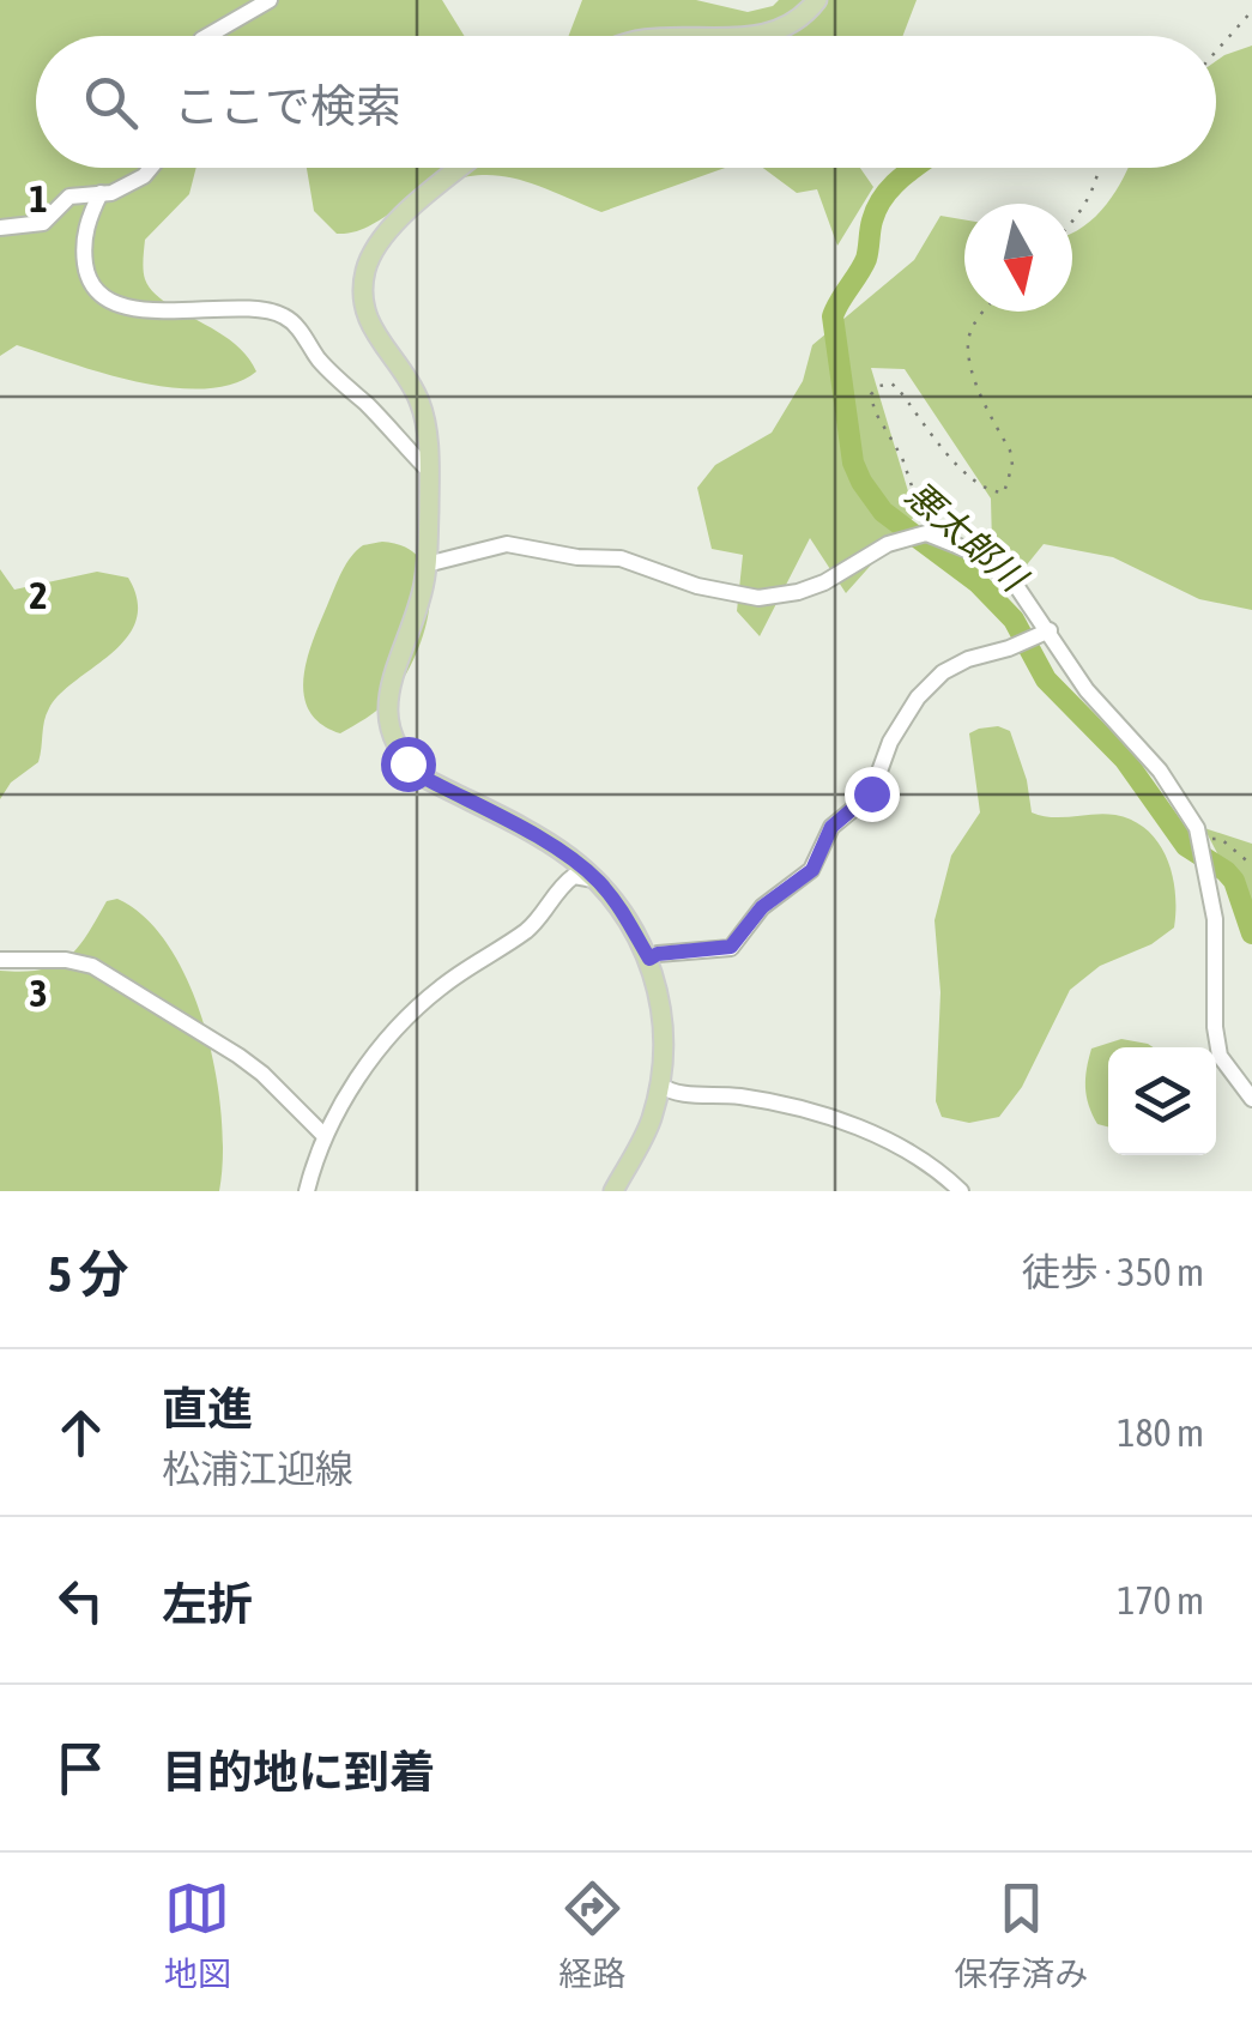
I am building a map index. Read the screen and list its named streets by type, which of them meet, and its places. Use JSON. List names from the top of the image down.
{
  "water": ["悪太郎川"],
  "north": "bottom",
  "page": {
    "search": "ここで検索",
    "heading": ["5 分", "徒歩 · 350 m"],
    "list": [
      ["直進", "松浦江迎線", "180 m"],
      ["左折", "170 m"],
      "目的地に到着"
    ],
    "nav": ["地図", "経路", "保存済み"]
  },
  "grid": {
    "rows": ["1", "2", "3"]
  }
}
